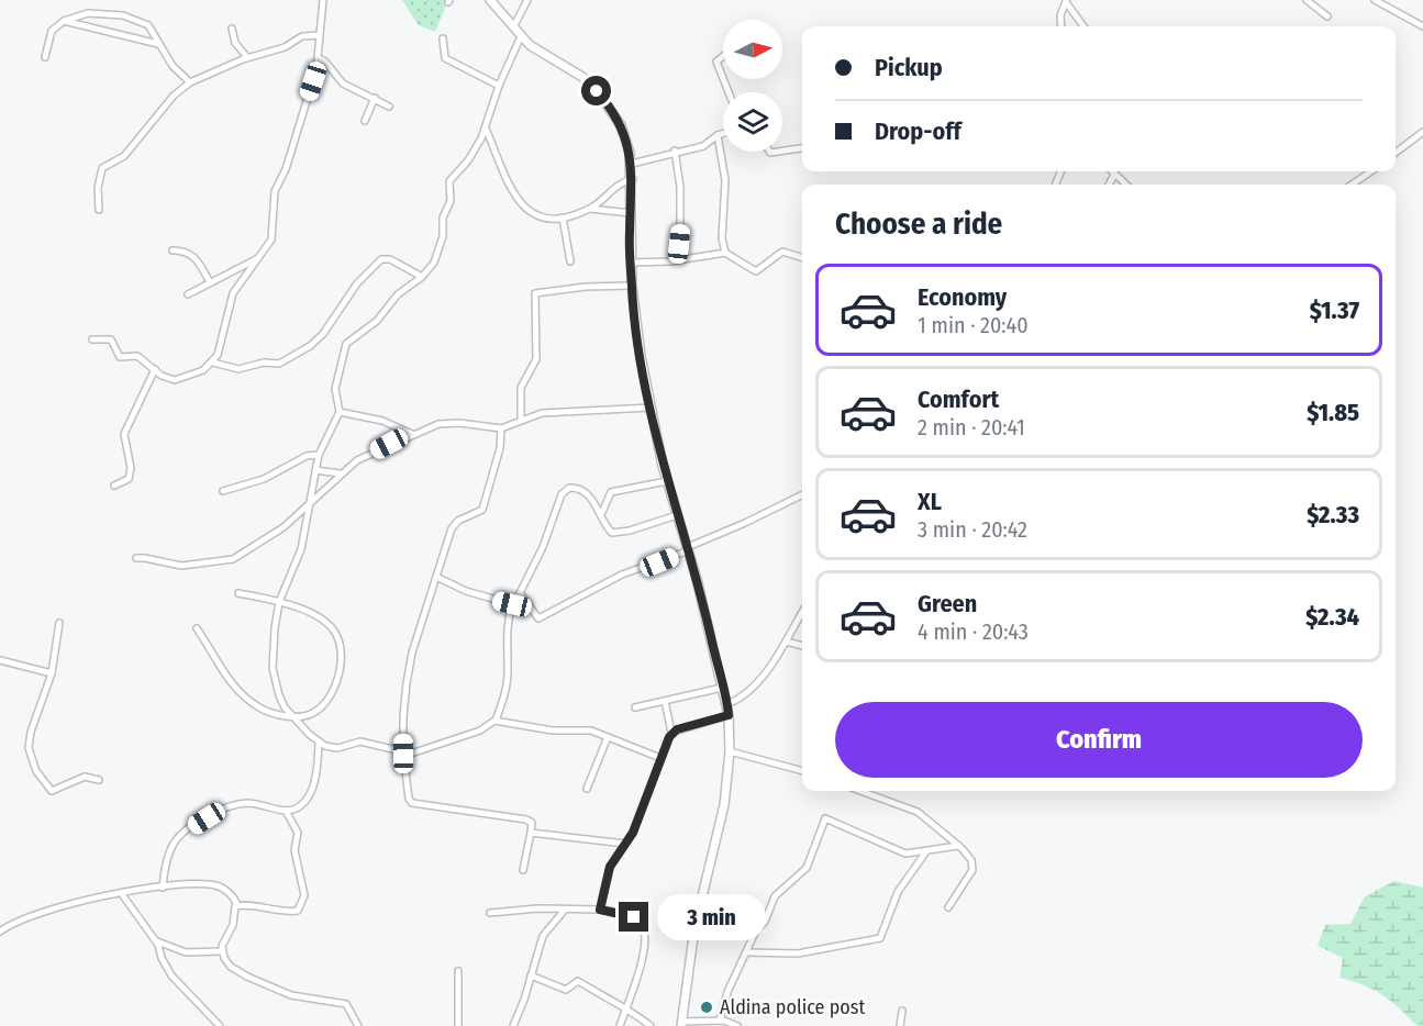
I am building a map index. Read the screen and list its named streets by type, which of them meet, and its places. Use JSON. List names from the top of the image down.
{
  "places": ["Aldina police post"],
  "north": "right",
  "page": {
    "banner": ["Pickup", "Drop-off"],
    "heading": "Choose a ride",
    "list": [
      {
        "name": "Economy",
        "note": "1 min · 20:40",
        "value": "$1.37"
      },
      {
        "name": "Comfort",
        "note": "2 min · 20:41",
        "value": "$1.85"
      },
      {
        "name": "XL",
        "note": "3 min · 20:42",
        "value": "$2.33"
      },
      {
        "name": "Green",
        "note": "4 min · 20:43",
        "value": "$2.34"
      }
    ],
    "buttons": "Confirm",
    "bubble": "3 min"
  }
}
